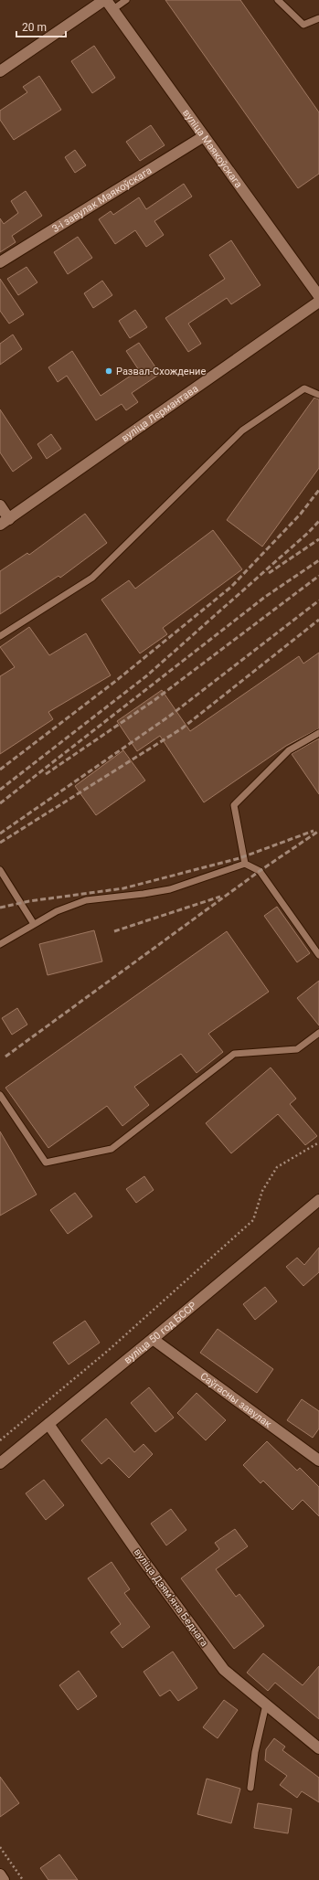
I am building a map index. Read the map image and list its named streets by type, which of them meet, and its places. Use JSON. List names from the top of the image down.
{
  "streets": {
    "street": [
      "вуліца Маякоўскага",
      "3-і завулак Маякоўскага",
      "вуліца Лермантава",
      "вуліца 50 год БССР",
      "Саўгасны завулак",
      "вуліца Дзямʼяна Беднага"
    ]
  },
  "crossings": [
    ["вуліца Маякоўскага", "3-і завулак Маякоўскага"],
    ["вуліца 50 год БССР", "Саўгасны завулак"],
    ["вуліца 50 год БССР", "вуліца Дзямʼяна Беднага"]
  ],
  "places": ["Развал-Схождение"],
  "scale_bar": "20 m"
}
